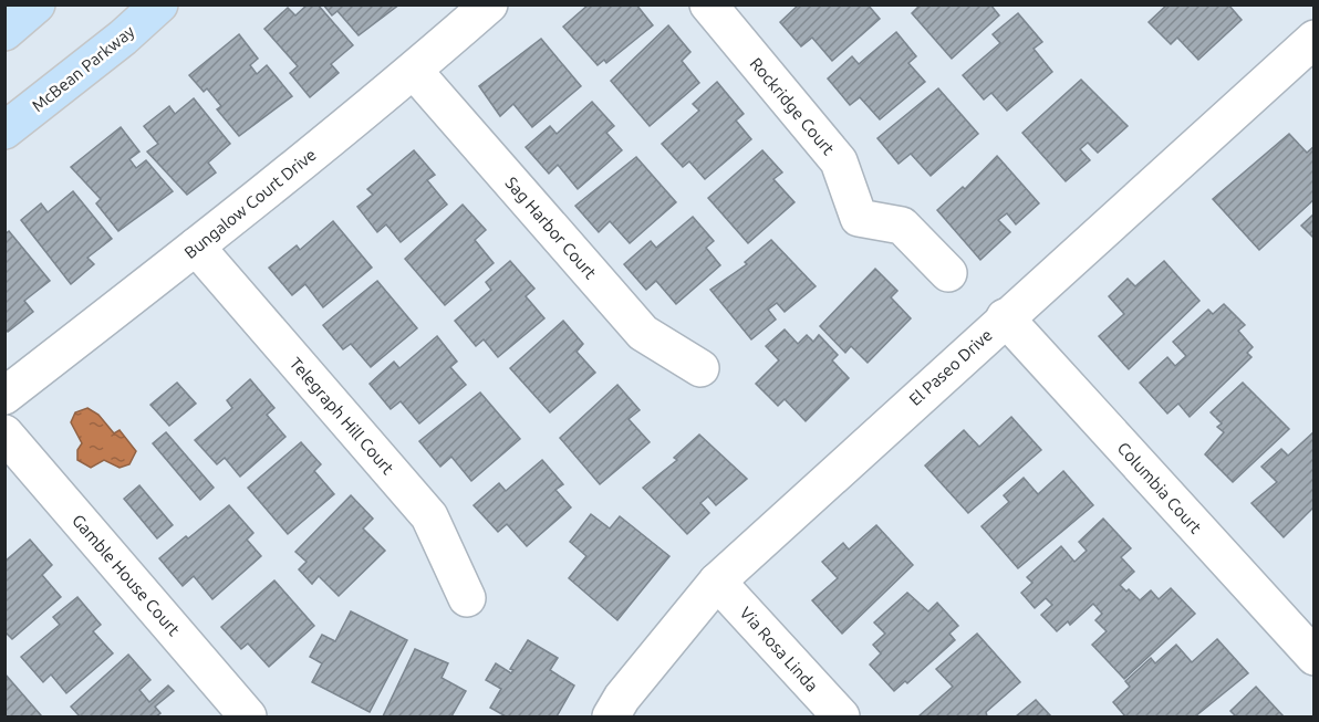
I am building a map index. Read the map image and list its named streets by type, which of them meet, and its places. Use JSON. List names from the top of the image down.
{
  "streets": {
    "main road": ["McBean Parkway"],
    "street": [
      "Rockridge Court",
      "Bungalow Court Drive",
      "Sag Harbor Court",
      "El Paseo Drive",
      "Telegraph Hill Court",
      "Columbia Court",
      "Gamble House Court",
      "Via Rosa Linda"
    ]
  },
  "crossings": [
    ["Bungalow Court Drive", "Sag Harbor Court"],
    ["Bungalow Court Drive", "Telegraph Hill Court"],
    ["El Paseo Drive", "Columbia Court"],
    ["El Paseo Drive", "Via Rosa Linda"]
  ]
}
